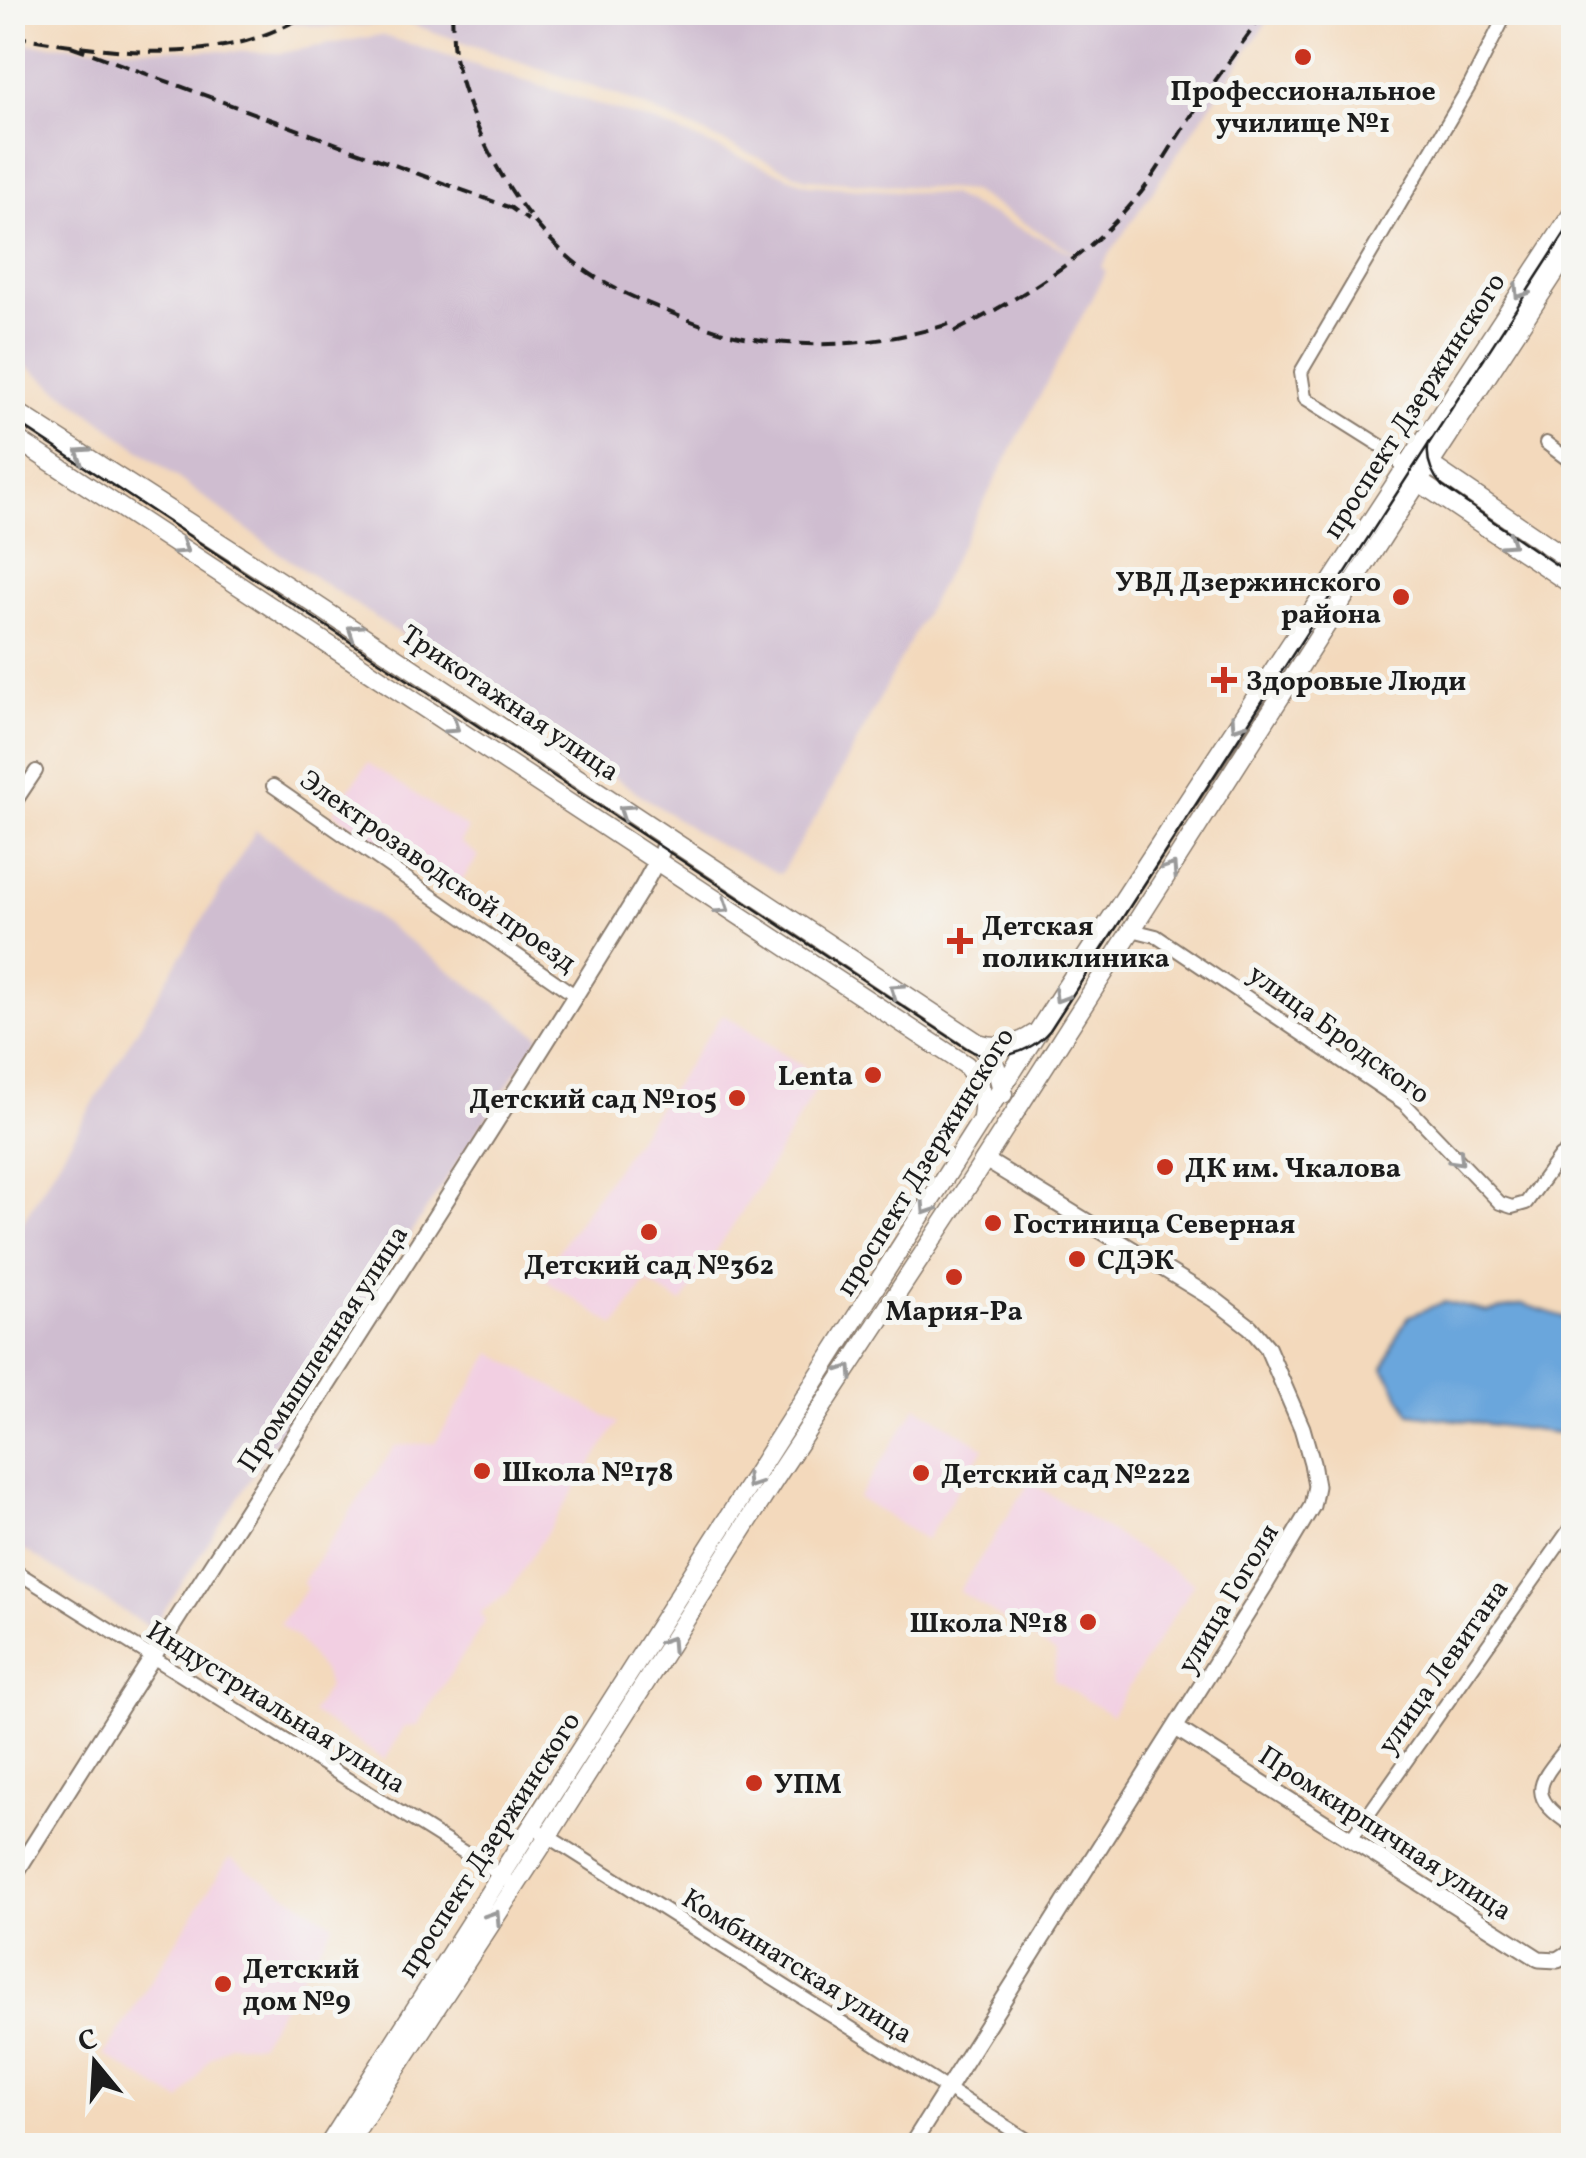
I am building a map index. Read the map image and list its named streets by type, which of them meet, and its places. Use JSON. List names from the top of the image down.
{
  "streets": {
    "main road": ["проспект Дзержинского", "Трикотажная улица"],
    "street": [
      "Электрозаводской проезд",
      "улица Бродского",
      "Промышленная улица",
      "улица Гоголя",
      "улица Левитана",
      "Индустриальная улица",
      "Промкирпичная улица",
      "Комбинатская улица"
    ]
  },
  "crossings": [
    ["проспект Дзержинского", "улица Бродского"],
    ["проспект Дзержинского", "улица Гоголя"],
    ["проспект Дзержинского", "Индустриальная улица"],
    ["проспект Дзержинского", "Комбинатская улица"],
    ["Трикотажная улица", "Промышленная улица"],
    ["Электрозаводской проезд", "Промышленная улица"],
    ["Промышленная улица", "Индустриальная улица"],
    ["улица Гоголя", "Промкирпичная улица"],
    ["улица Гоголя", "Комбинатская улица"],
    ["улица Левитана", "Промкирпичная улица"]
  ],
  "one_way": ["улица Бродского"],
  "places": {
    "other": [
      "Профессиональное училище №1",
      "УВД Дзержинского района",
      "Lenta",
      "Детский сад №105",
      "ДК им. Чкалова",
      "Гостиница Северная",
      "Детский сад №362",
      "СДЭК",
      "Мария-Ра",
      "Школа №178",
      "Детский сад №222",
      "Школа №18",
      "УПМ",
      "Детский дом №9"
    ],
    "health": ["Здоровые Люди", "Детская поликлиника"]
  },
  "north": "top"
}
